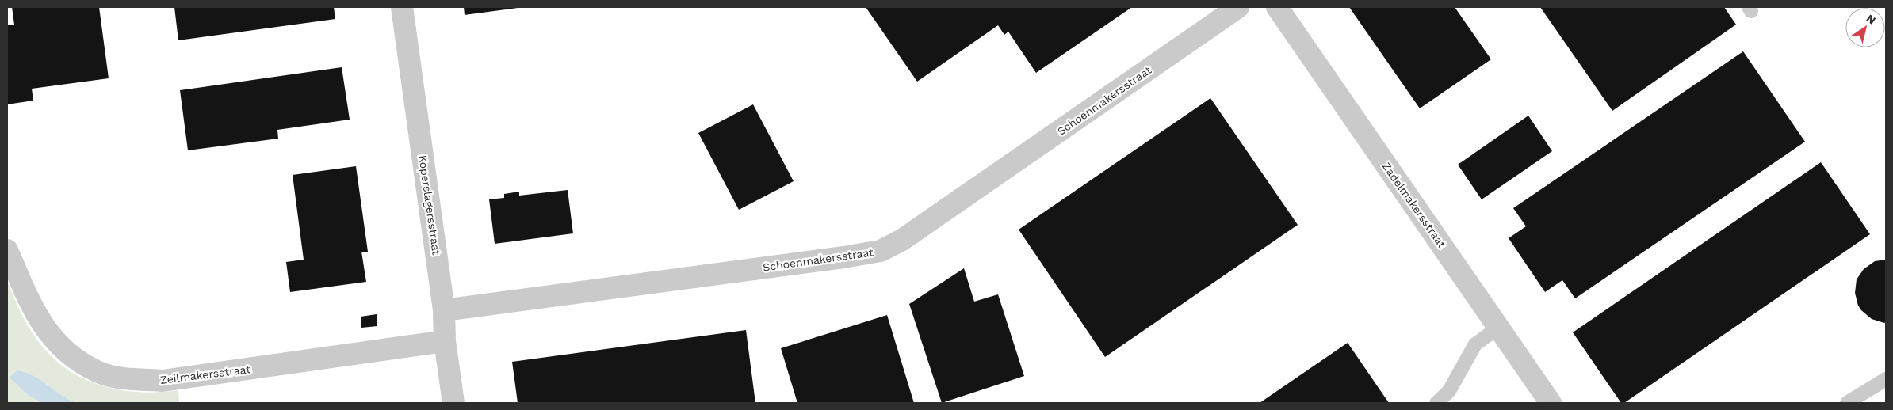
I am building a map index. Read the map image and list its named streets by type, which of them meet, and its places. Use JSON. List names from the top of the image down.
{
  "streets": {
    "street": [
      "Schoenmakersstraat",
      "Koperslagersstraat",
      "Zadelmakersstraat",
      "Zeilmakersstraat"
    ]
  },
  "crossings": [
    ["Schoenmakersstraat", "Koperslagersstraat"],
    ["Koperslagersstraat", "Zeilmakersstraat"]
  ],
  "north": "top right"
}
